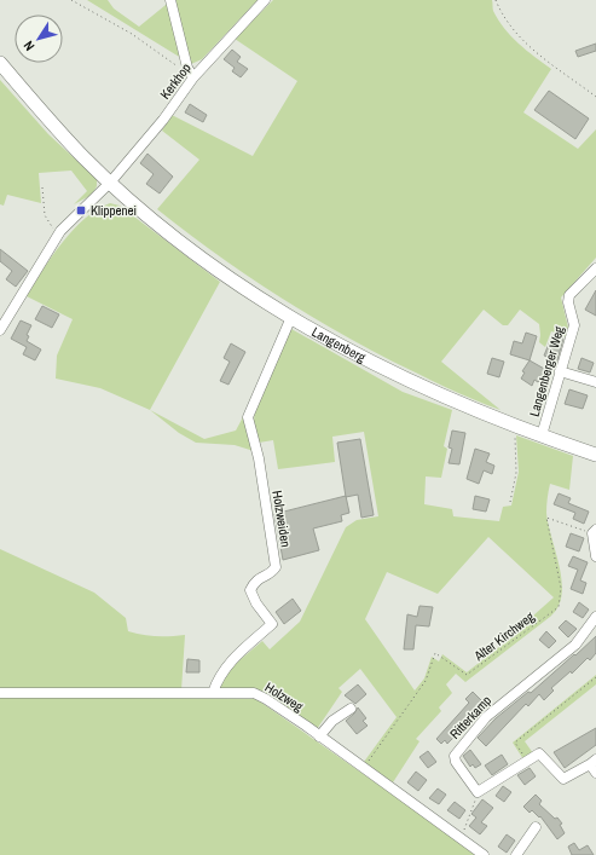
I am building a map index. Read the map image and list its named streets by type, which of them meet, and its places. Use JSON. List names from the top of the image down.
{
  "streets": {
    "main road": ["Langenberg"],
    "street": [
      "Kerkhop",
      "Langenberger Weg",
      "Holzweiden",
      "Holzweg",
      "Ritterkamp"
    ],
    "path": ["Alter Kirchweg"]
  },
  "crossings": [
    ["Kerkhop", "Langenberg"],
    ["Langenberg", "Langenberger Weg"],
    ["Langenberg", "Holzweiden"],
    ["Holzweiden", "Holzweg"],
    ["Alter Kirchweg", "Holzweg"]
  ],
  "places": {
    "transit": ["Klippenei"]
  },
  "north": "bottom left"
}
